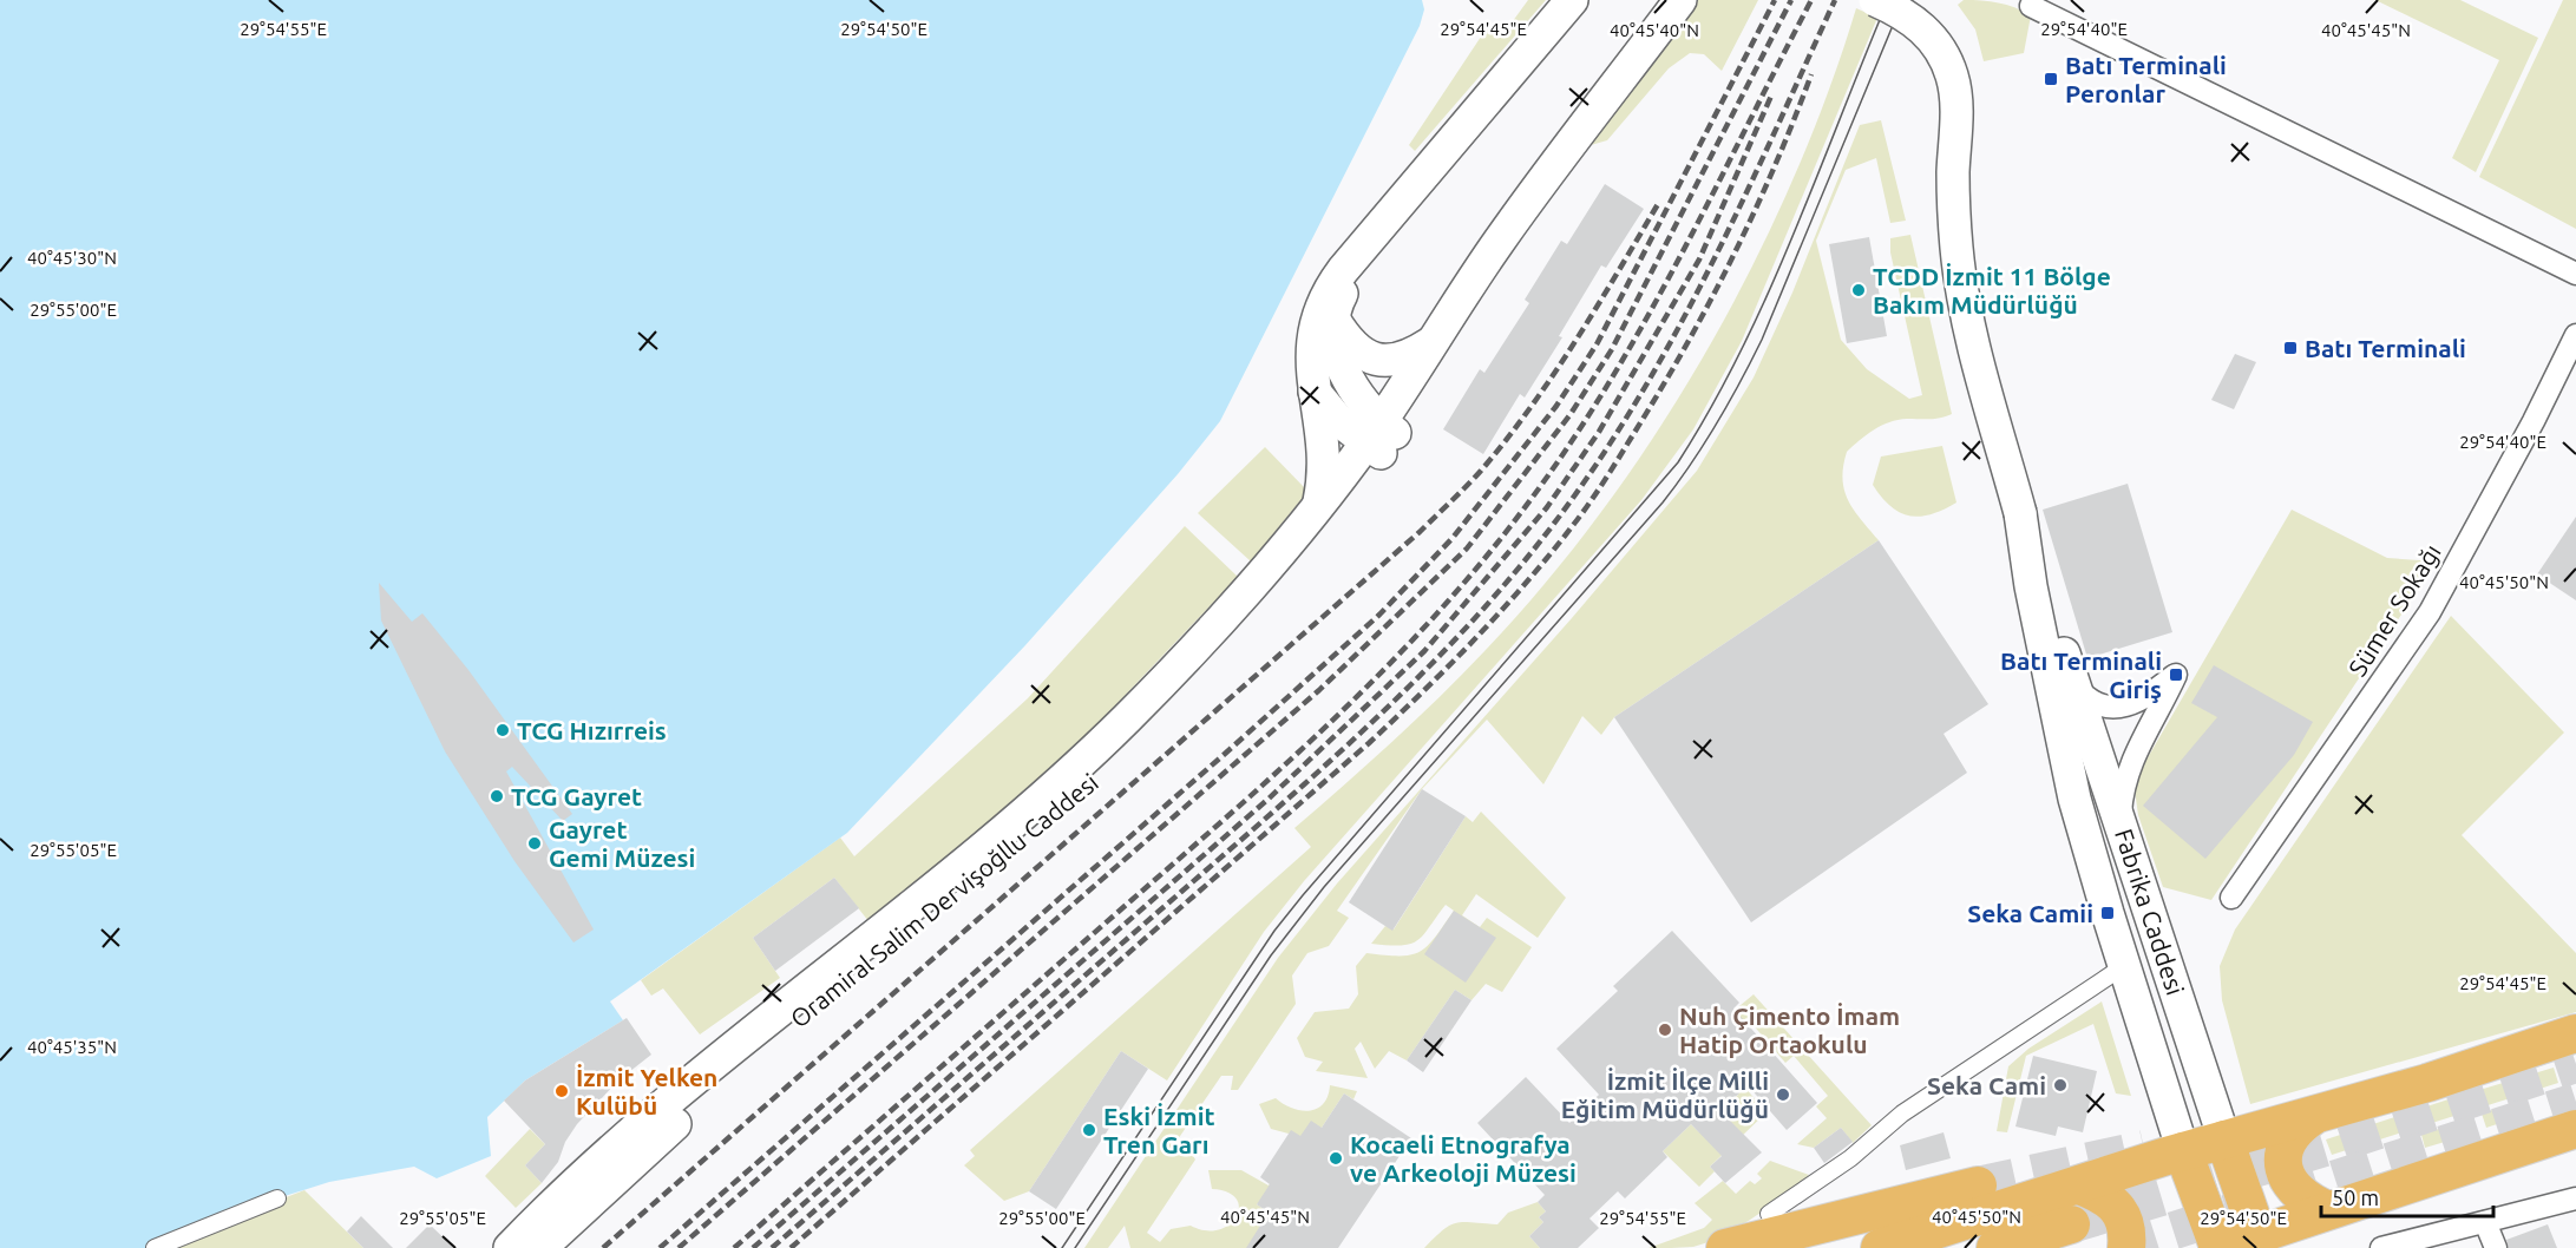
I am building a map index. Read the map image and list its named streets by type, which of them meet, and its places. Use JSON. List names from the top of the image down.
{
  "streets": {
    "main road": ["Oramiral Salim Dervişoğllu Caddesi", "Fabrika Caddesi"],
    "street": ["Sümer Sokağı"]
  },
  "places": {
    "transit": [
      "Batı Terminali Peronlar",
      "Batı Terminali",
      "Batı Terminali Giriş",
      "Seka Camii"
    ],
    "other": [
      "TCDD İzmit 11 Bölge Bakım Müdürlüğü",
      "TCG Hızırreis",
      "TCG Gayret",
      "Gayret Gemi Müzesi",
      "Nuh Çimento İmam Hatip Ortaokulu",
      "Seka Cami",
      "İzmit Yelken Kulübü",
      "İzmit İlçe Milli Eğitim Müdürlüğü",
      "Eski İzmit Tren Garı",
      "Kocaeli Etnografya ve Arkeoloji Müzesi"
    ]
  },
  "scale_bar": "50 m",
  "coordinates": [
    "29°54'40\"E",
    "29°54'55\"E",
    "29°54'50\"E",
    "29°54'45\"E",
    "40°45'40\"N",
    "40°45'45\"N",
    "40°45'30\"N",
    "29°55'00\"E",
    "40°45'50\"N",
    "29°55'05\"E",
    "40°45'35\"N"
  ]
}
